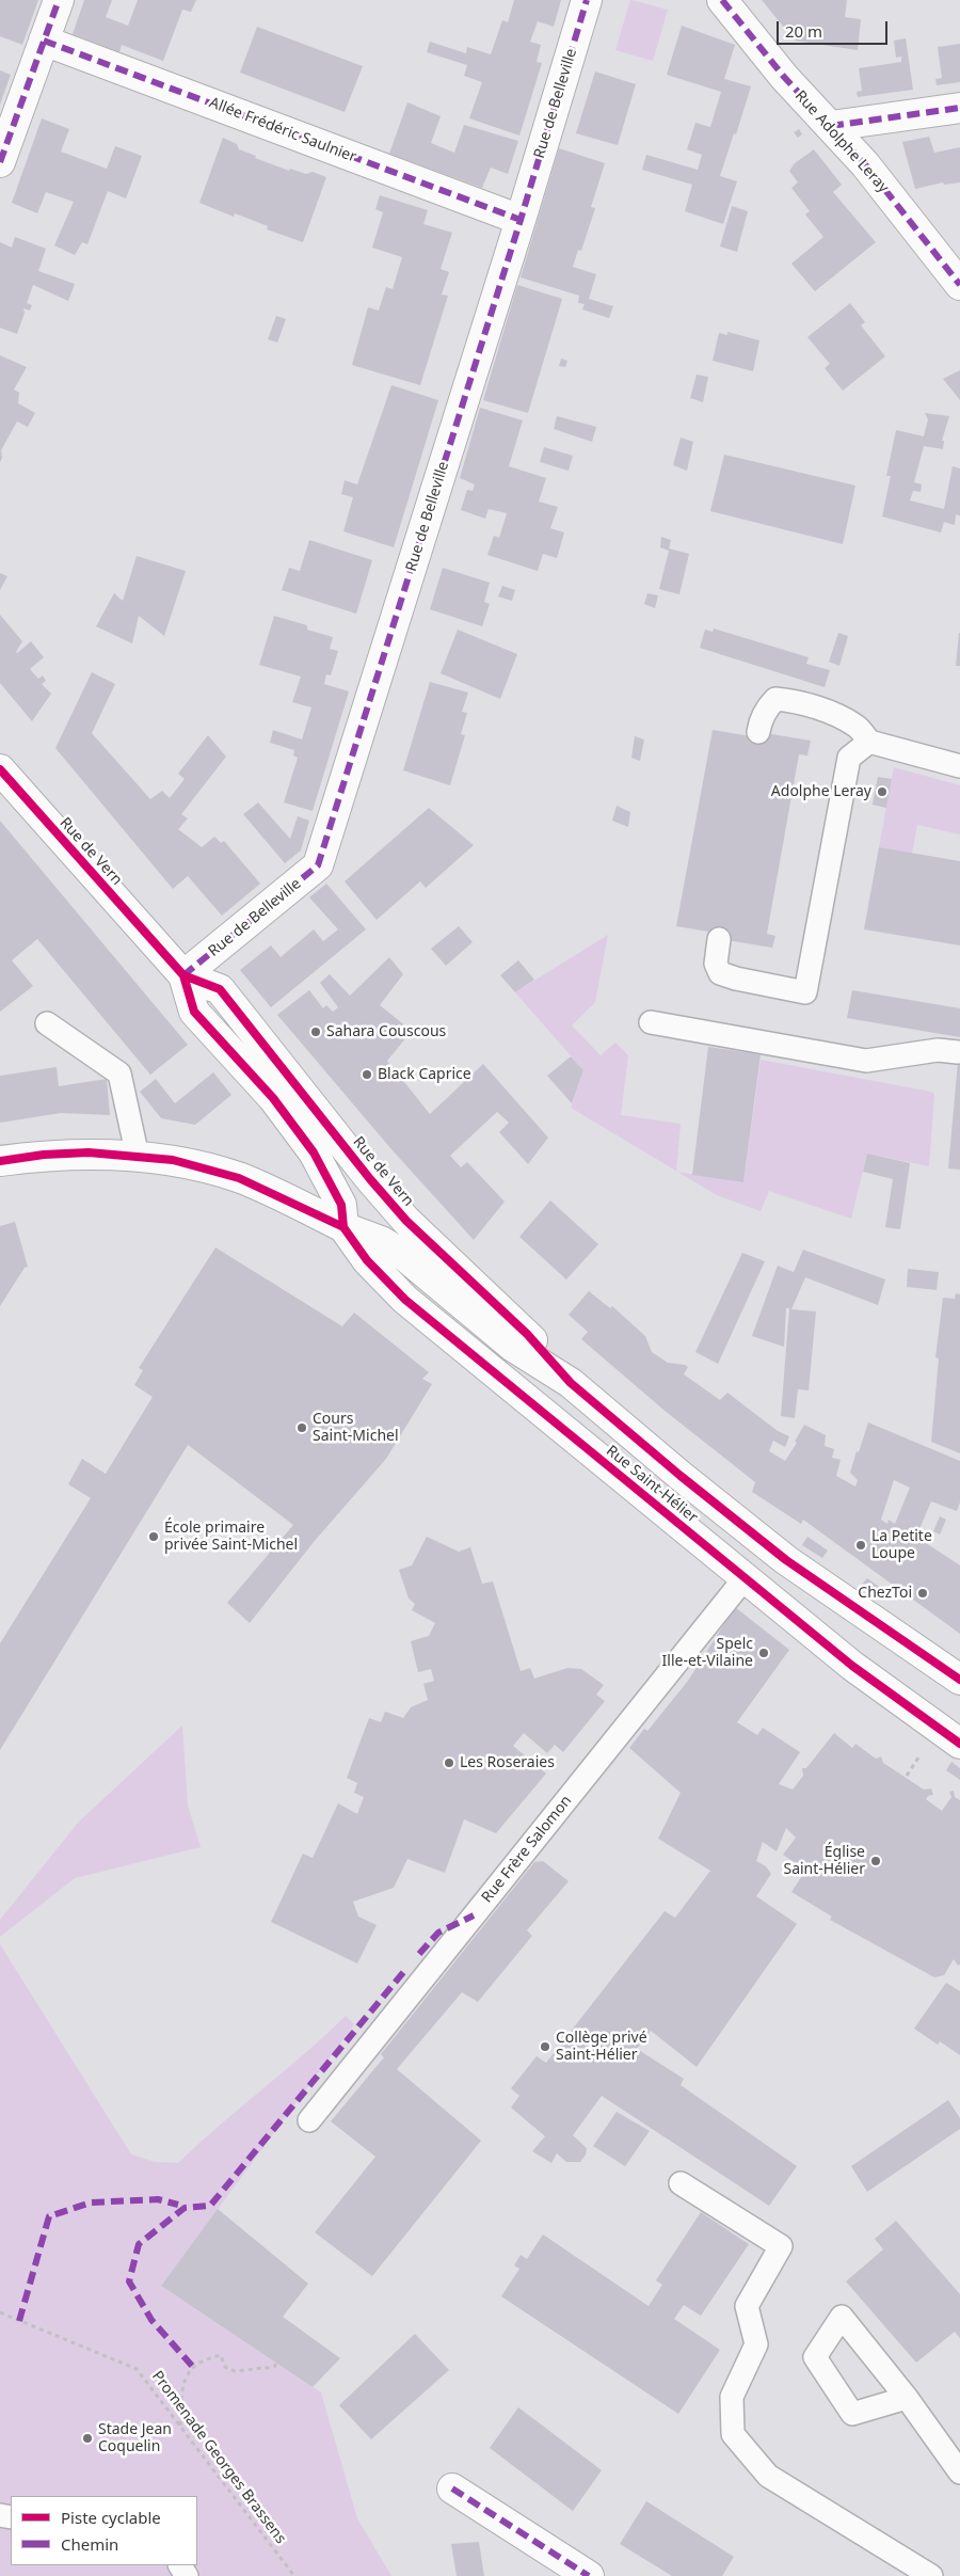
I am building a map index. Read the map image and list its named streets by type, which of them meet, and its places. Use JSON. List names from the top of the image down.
{
  "streets": {
    "main road": [
      "Rue de Belleville",
      "Allée Frédéric Saulnier",
      "Rue Adolphe Leray",
      "Rue de Vern",
      "Rue Saint-Hélier"
    ],
    "lane": ["Rue Frère Salomon"],
    "path": ["Promenade Georges Brassens"]
  },
  "crossings": [
    ["Rue de Belleville", "Allée Frédéric Saulnier"],
    ["Rue de Belleville", "Rue de Vern"],
    ["Rue de Vern", "Rue Saint-Hélier"],
    ["Rue Saint-Hélier", "Rue Frère Salomon"]
  ],
  "places": [
    "Adolphe Leray",
    "Sahara Couscous",
    "Black Caprice",
    "Cours Saint-Michel",
    "École primaire privée Saint-Michel",
    "La Petite Loupe",
    "ChezToi",
    "Spelc Ille-et-Vilaine",
    "Les Roseraies",
    "Église Saint-Hélier",
    "Collège privé Saint-Hélier",
    "Stade Jean Coquelin"
  ],
  "legend": ["Piste cyclable", "Chemin"],
  "scale_bar": "20 m"
}
